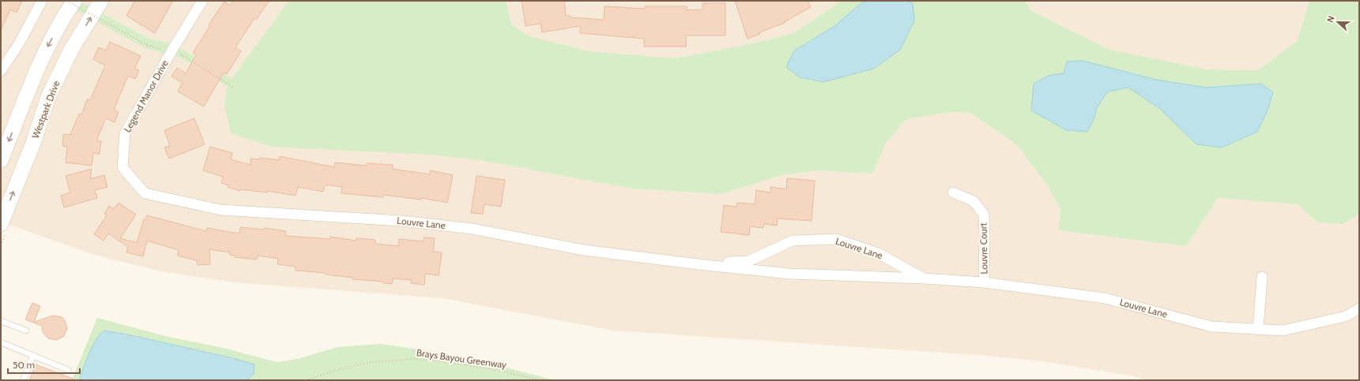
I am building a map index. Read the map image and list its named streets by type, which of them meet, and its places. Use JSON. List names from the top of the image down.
{
  "streets": {
    "main road": ["Westpark Drive"],
    "street": ["Legend Manor Drive", "Louvre Lane", "Louvre Court"],
    "path": ["Brays Bayou Greenway"]
  },
  "crossings": [
    ["Legend Manor Drive", "Louvre Lane"],
    ["Louvre Lane", "Louvre Court"]
  ],
  "scale_bar": "50 m",
  "north": "left"
}
